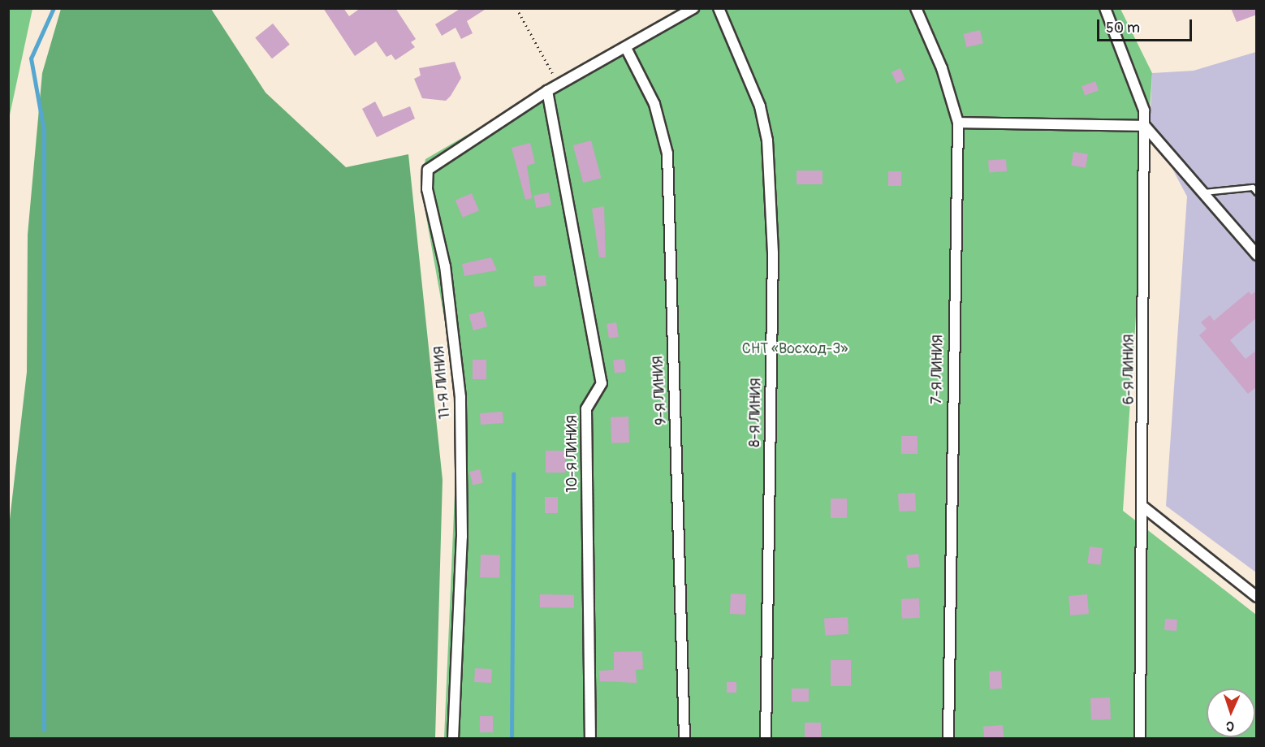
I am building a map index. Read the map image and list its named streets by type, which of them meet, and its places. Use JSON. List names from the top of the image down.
{
  "streets": {
    "street": [
      "7-Я ЛИНИЯ",
      "6-Я ЛИНИЯ",
      "11-Я ЛИНИЯ",
      "9-Я ЛИНИЯ",
      "8-Я ЛИНИЯ",
      "10-Я ЛИНИЯ"
    ]
  },
  "crossings": [
    ["11-Я ЛИНИЯ", "10-Я ЛИНИЯ"]
  ],
  "parks": ["СНТ «Восход-3»"],
  "scale_bar": "50 m",
  "north": "bottom"
}
